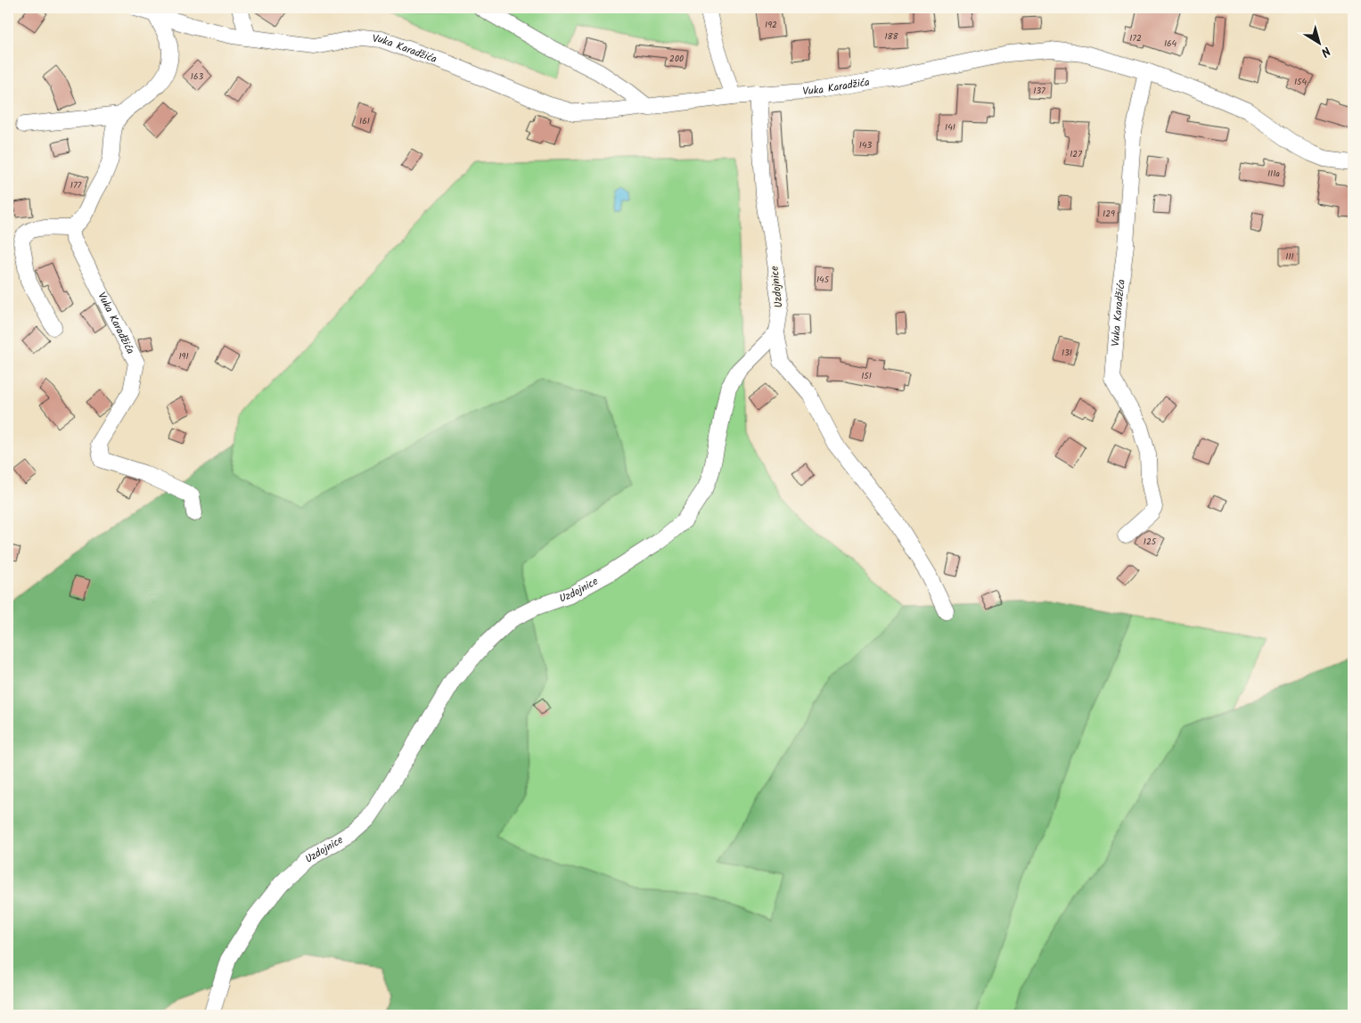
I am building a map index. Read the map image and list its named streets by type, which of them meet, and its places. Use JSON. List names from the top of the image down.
{
  "streets": {
    "street": ["Vuka Karadžića", "Uzdojnice"]
  },
  "crossings": [
    ["Vuka Karadžića", "Uzdojnice"]
  ],
  "house_numbers": [
    "192",
    "188",
    "172",
    "164",
    "200",
    "163",
    "154",
    "137",
    "161",
    "141",
    "143",
    "127",
    "111a",
    "177",
    "129",
    "111",
    "145",
    "131",
    "191",
    "151",
    "125"
  ],
  "north": "bottom right"
}
